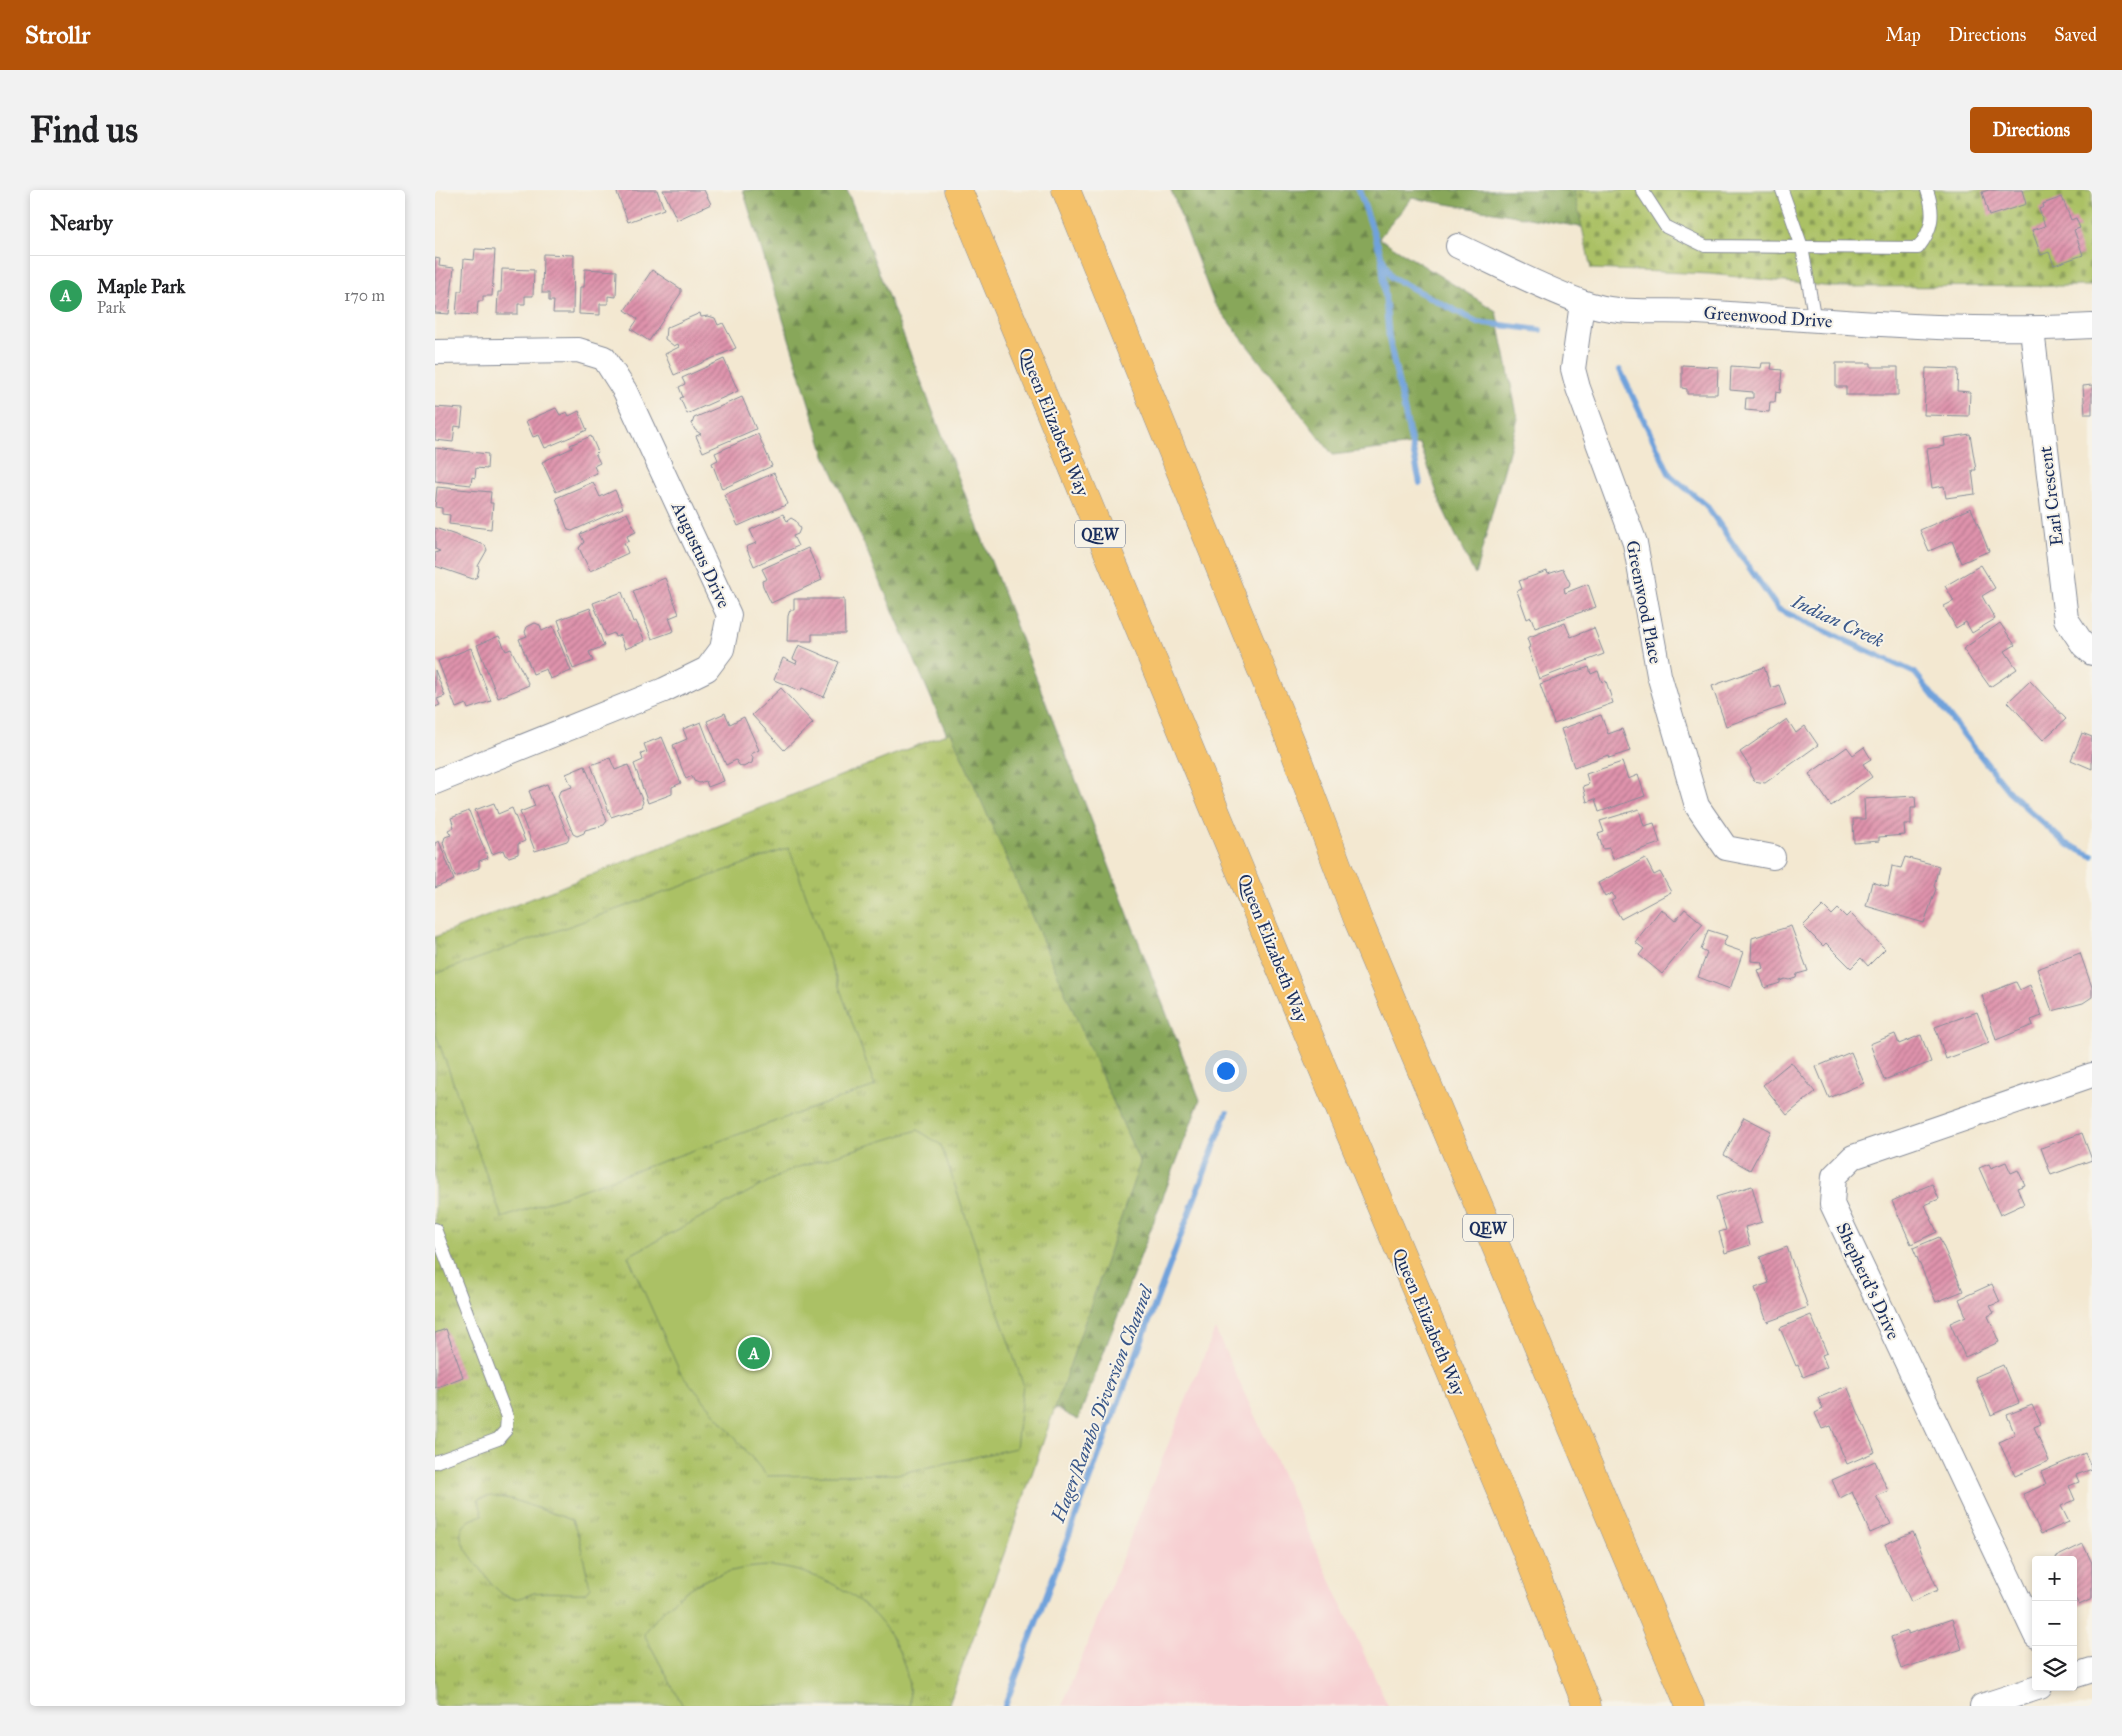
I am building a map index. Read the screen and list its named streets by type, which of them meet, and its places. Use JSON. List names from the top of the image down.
{
  "streets": {
    "highway": ["Queen Elizabeth Way", "QEW"],
    "street": [
      "Greenwood Drive",
      "Earl Crescent",
      "Augustus Drive",
      "Greenwood Place",
      "Shepherd's Drive"
    ]
  },
  "crossings": [
    ["Greenwood Drive", "Earl Crescent"],
    ["Greenwood Drive", "Greenwood Place"]
  ],
  "water": ["Indian Creek", "Hager/Rambo Diversion Channel"],
  "page": {
    "header": "Strollr",
    "nav": ["Map", "Directions", "Saved"],
    "buttons": "Directions",
    "title": "Find us",
    "heading": "Nearby",
    "list": [
      {
        "mark": "A",
        "name": "Maple Park",
        "note": "Park",
        "value": "170 m"
      }
    ],
    "pins": "A",
    "map_buttons": ["+", "−"]
  }
}
